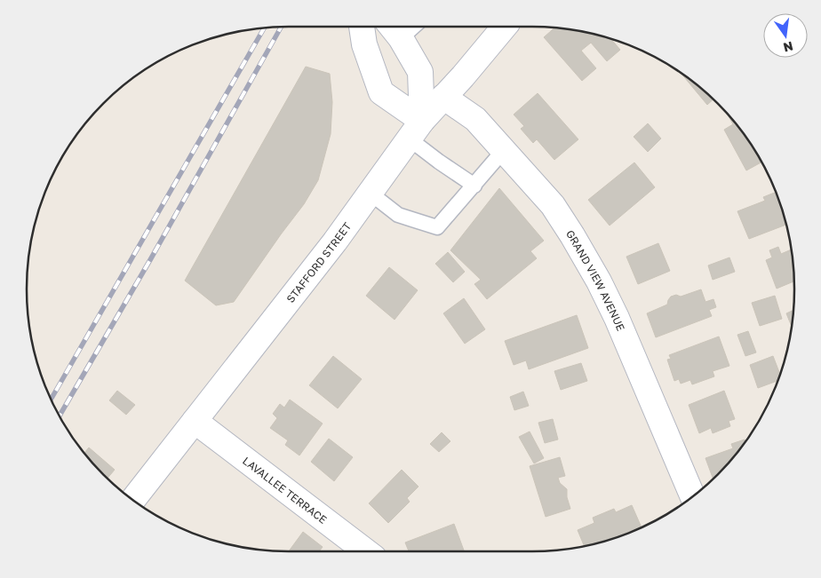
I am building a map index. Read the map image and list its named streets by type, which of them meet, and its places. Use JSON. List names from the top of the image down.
{
  "streets": {
    "main road": ["STAFFORD STREET", "GRAND VIEW AVENUE", "LAVALLEE TERRACE"]
  },
  "crossings": [
    ["STAFFORD STREET", "GRAND VIEW AVENUE"],
    ["STAFFORD STREET", "LAVALLEE TERRACE"]
  ],
  "north": "bottom"
}
